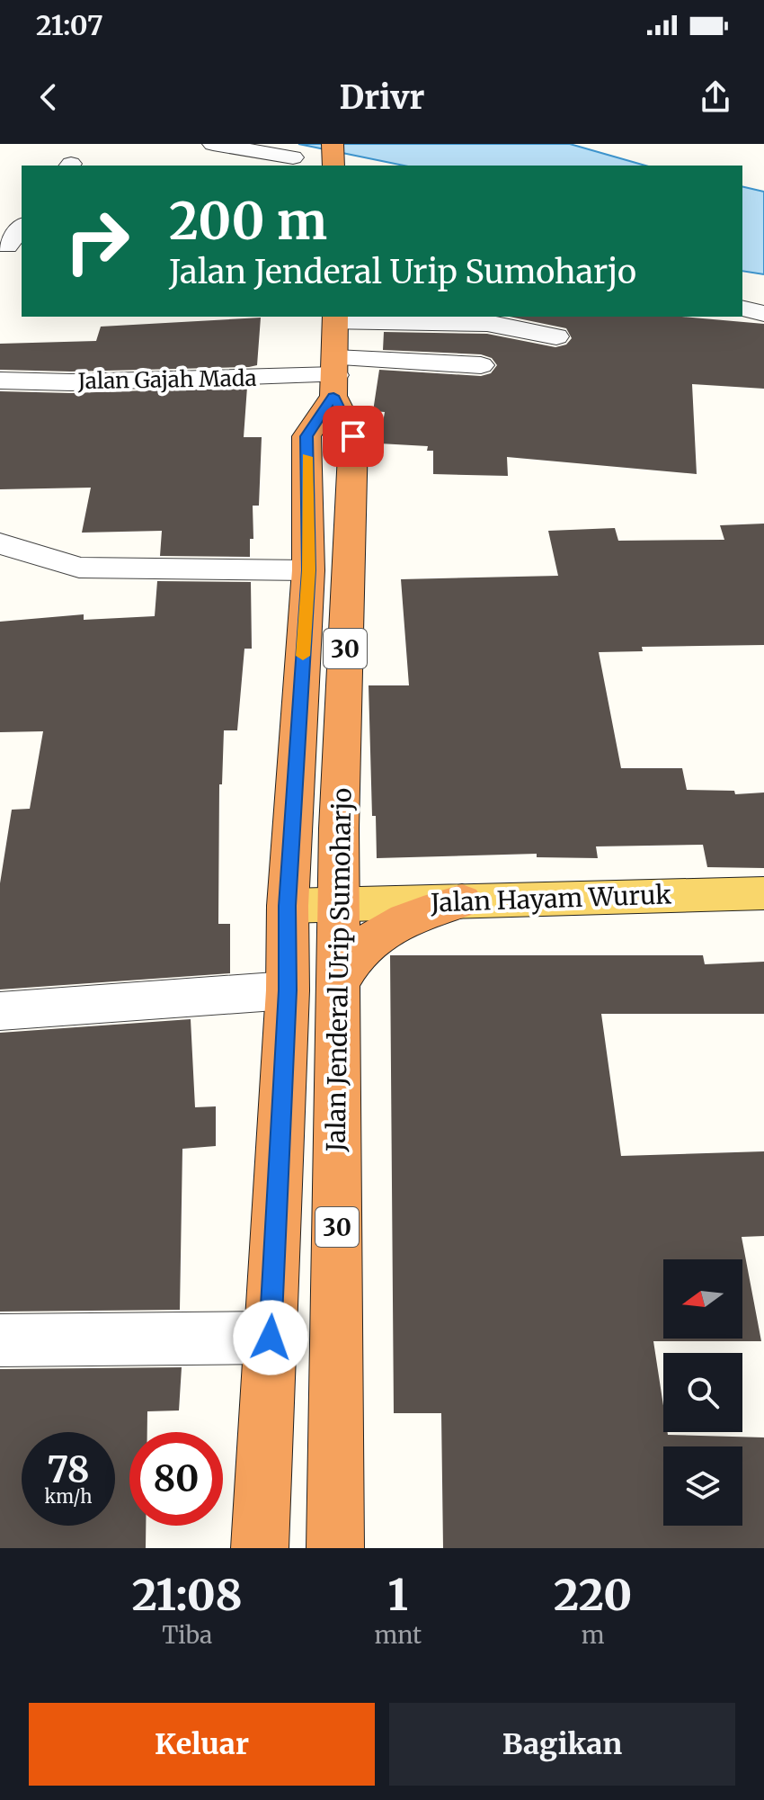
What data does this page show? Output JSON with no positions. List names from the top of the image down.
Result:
{
  "streets": {
    "highway": ["30", "Jalan Jenderal Urip Sumoharjo"],
    "main road": ["Jalan Hayam Wuruk"],
    "street": ["Jalan Gajah Mada"]
  },
  "crossings": [
    ["Jalan Gajah Mada", "Jalan Jenderal Urip Sumoharjo"],
    ["Jalan Hayam Wuruk", "Jalan Jenderal Urip Sumoharjo"]
  ],
  "north": "left",
  "page": {
    "status": "21:07",
    "header": "Drivr",
    "turn": ["200 m", "Jalan Jenderal Urip Sumoharjo"],
    "speed": "78 km/h",
    "limit": "80",
    "eta": [
      "21:08",
      "Tiba",
      "1",
      "mnt",
      "220",
      "m"
    ],
    "buttons": ["Keluar", "Bagikan"]
  }
}
